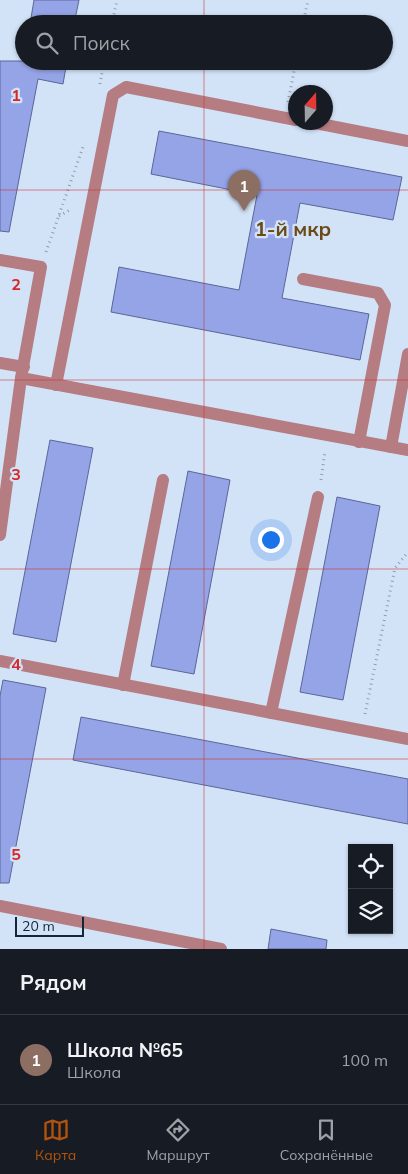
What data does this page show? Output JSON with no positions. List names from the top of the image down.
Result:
{
  "districts": ["1-й мкр"],
  "scale_bar": "20 m",
  "north": "top",
  "page": {
    "search": "Поиск",
    "pins": "1",
    "scale": "20 m",
    "heading": "Рядом",
    "list": [
      {
        "mark": "1",
        "name": "Школа №65",
        "note": "Школа",
        "value": "100 m"
      }
    ],
    "nav": ["Карта", "Маршрут", "Сохранённые"]
  },
  "grid": {
    "rows": [
      "1",
      "2",
      "3",
      "4",
      "5"
    ]
  }
}
